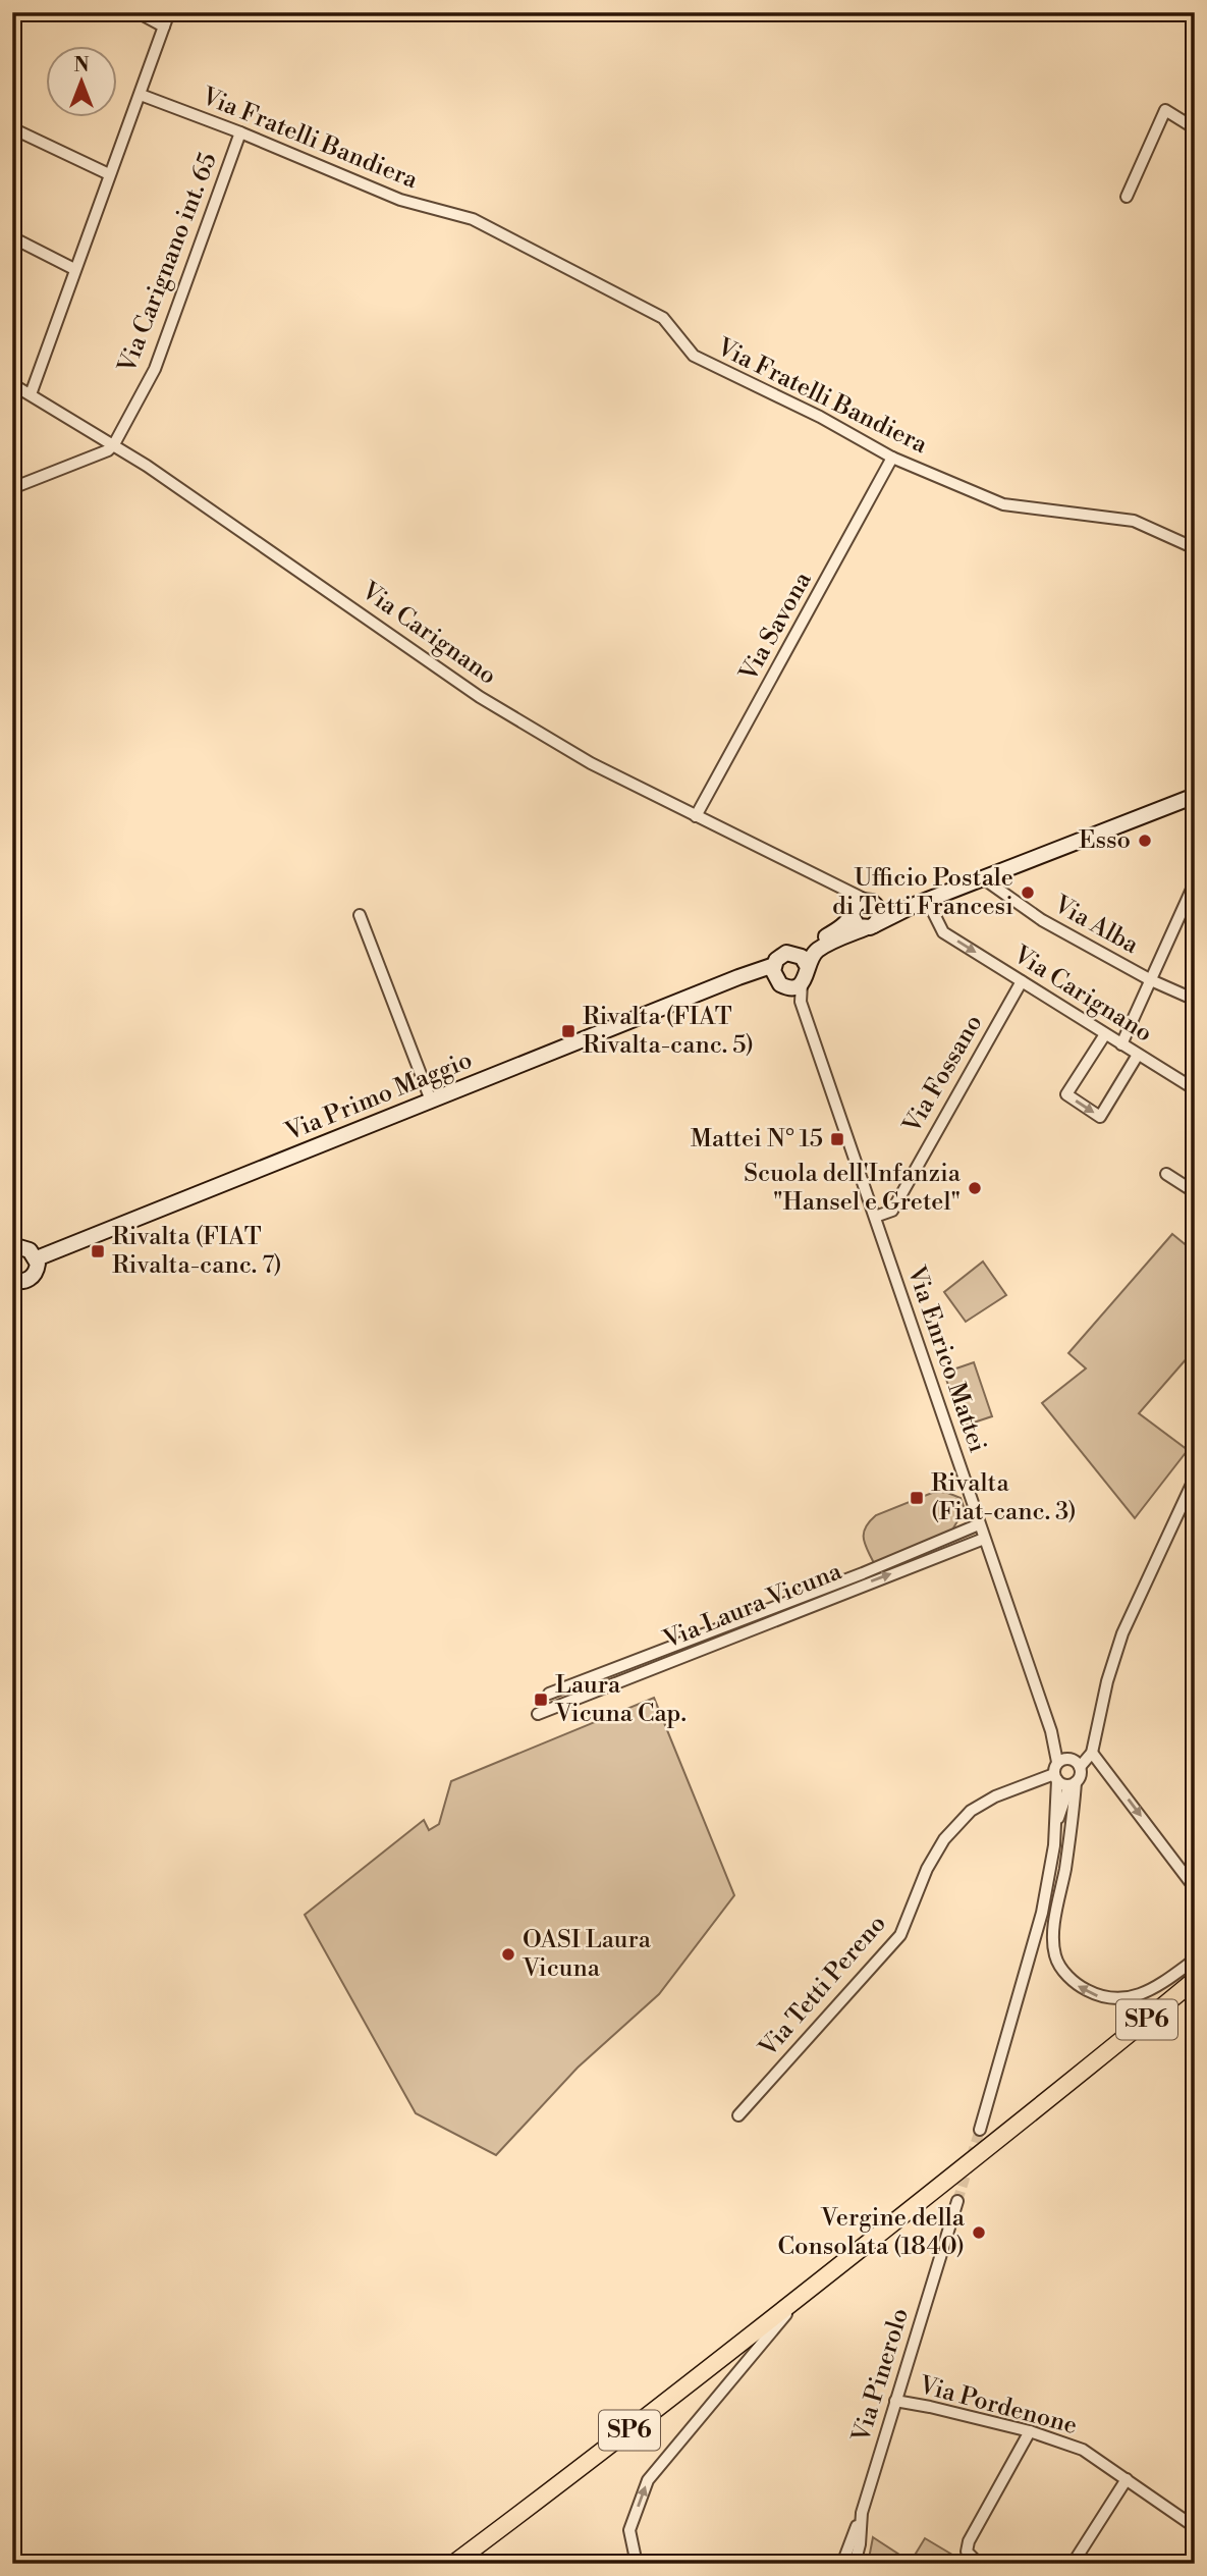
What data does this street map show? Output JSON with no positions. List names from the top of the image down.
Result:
{
  "streets": {
    "main road": ["Via Primo Maggio", "SP6"],
    "street": [
      "Via Fratelli Bandiera",
      "Via Carignano int. 65",
      "Via Savona",
      "Via Carignano",
      "Via Alba",
      "Via Fossano",
      "Via Enrico Mattei",
      "Via Laura Vicuna",
      "Via Tetti Pereno",
      "Via Pinerolo",
      "Via Pordenone"
    ]
  },
  "crossings": [
    ["Via Fratelli Bandiera", "Via Carignano int. 65"],
    ["Via Fratelli Bandiera", "Via Savona"],
    ["Via Carignano int. 65", "Via Carignano"],
    ["Via Savona", "Via Carignano"],
    ["Via Carignano", "Via Fossano"],
    ["Via Fossano", "Via Enrico Mattei"],
    ["Via Primo Maggio", "Via Enrico Mattei"],
    ["Via Enrico Mattei", "Via Laura Vicuna"],
    ["Via Pinerolo", "Via Pordenone"]
  ],
  "places": {
    "other": [
      "Esso",
      "Ufficio Postale di Tetti Francesi",
      "Scuola dell'Infanzia \"Hansel e Gretel\"",
      "OASI Laura Vicuna",
      "Vergine della Consolata (1840)"
    ],
    "transit": [
      "Rivalta (FIAT Rivalta-canc. 5)",
      "Mattei N° 15",
      "Rivalta (FIAT Rivalta-canc. 7)",
      "Rivalta (Fiat-canc. 3)",
      "Laura Vicuna Cap."
    ]
  },
  "north": "top"
}
